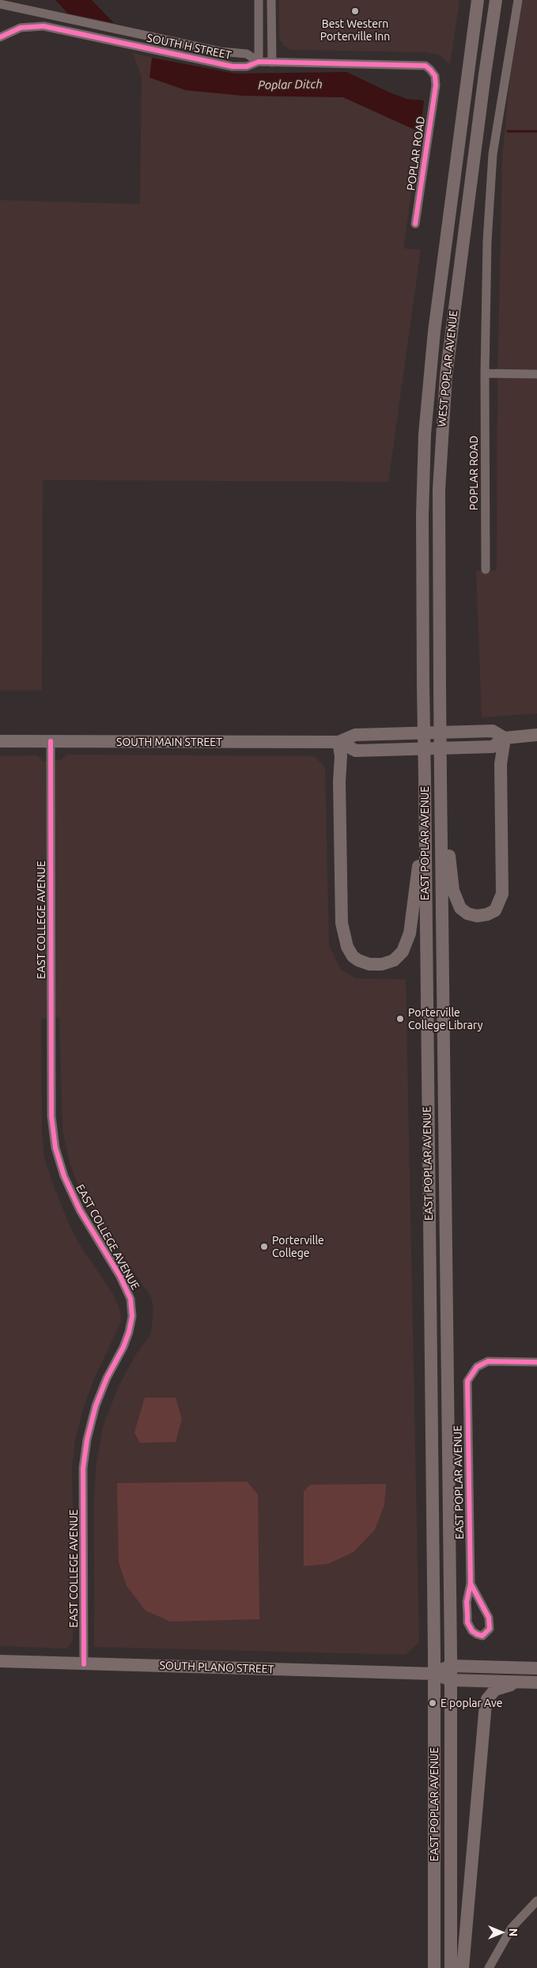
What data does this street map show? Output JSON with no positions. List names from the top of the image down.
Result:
{
  "streets": {
    "main road": [
      "WEST POPLAR AVENUE",
      "SOUTH MAIN STREET",
      "EAST POPLAR AVENUE",
      "SOUTH PLANO STREET"
    ],
    "street": ["SOUTH H STREET", "POPLAR ROAD", "EAST COLLEGE AVENUE"]
  },
  "crossings": [
    ["SOUTH H STREET", "POPLAR ROAD"],
    ["WEST POPLAR AVENUE", "EAST POPLAR AVENUE"],
    ["SOUTH MAIN STREET", "EAST COLLEGE AVENUE"],
    ["EAST POPLAR AVENUE", "SOUTH PLANO STREET"],
    ["EAST COLLEGE AVENUE", "SOUTH PLANO STREET"]
  ],
  "water": ["Poplar Ditch"],
  "places": [
    "Best Western Porterville Inn",
    "Porterville College Library",
    "Porterville College",
    "E poplar Ave"
  ],
  "north": "right"
}
